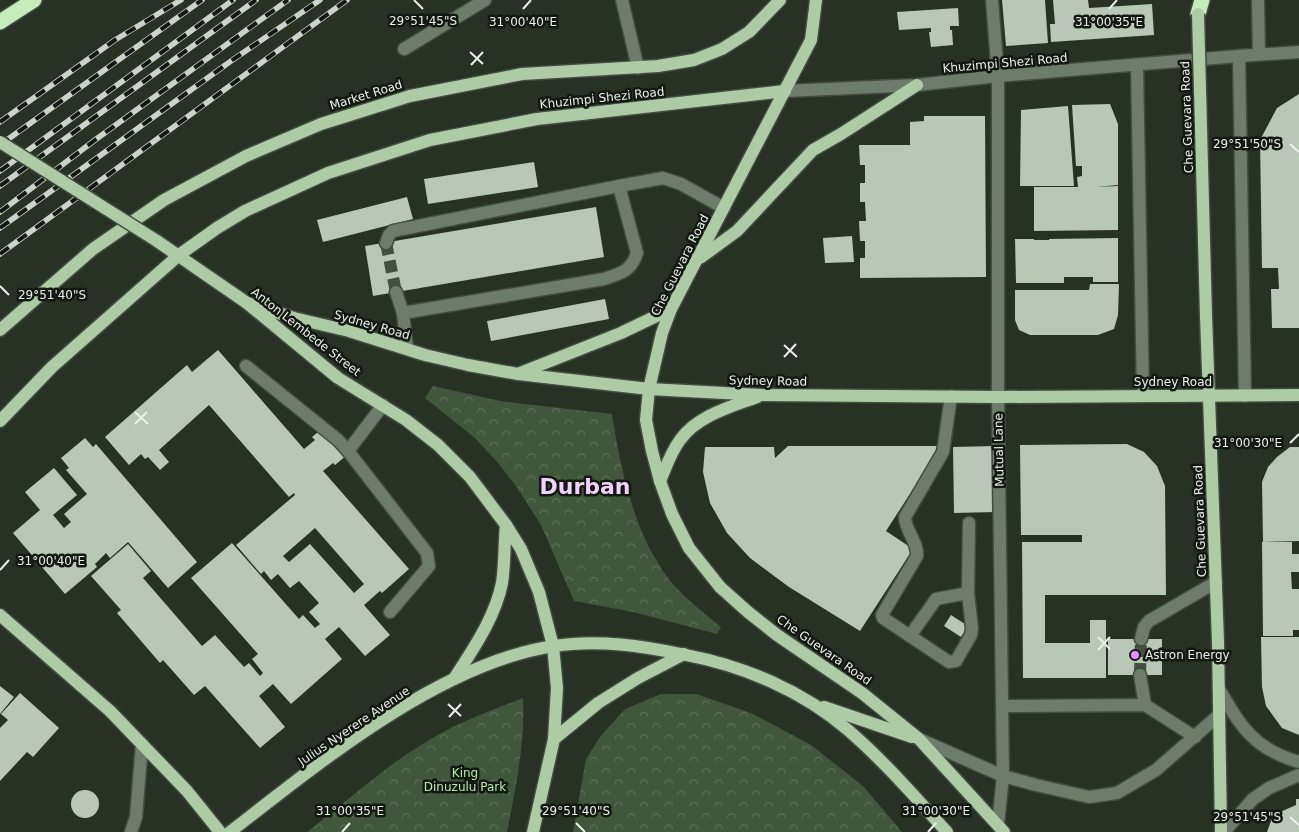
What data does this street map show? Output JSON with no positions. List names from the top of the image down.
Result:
{
  "streets": {
    "main road": [
      "Khuzimpi Shezi Road",
      "Market Road",
      "Che Guevara Road",
      "Sydney Road",
      "Anton Lembede Street",
      "Julius Nyerere Avenue"
    ],
    "street": ["Mutual Lane"]
  },
  "crossings": [
    ["Khuzimpi Shezi Road", "Che Guevara Road"],
    ["Khuzimpi Shezi Road", "Anton Lembede Street"],
    ["Khuzimpi Shezi Road", "Mutual Lane"],
    ["Che Guevara Road", "Sydney Road"],
    ["Che Guevara Road", "Mutual Lane"],
    ["Sydney Road", "Anton Lembede Street"],
    ["Sydney Road", "Mutual Lane"],
    ["Anton Lembede Street", "Julius Nyerere Avenue"]
  ],
  "districts": ["Durban"],
  "parks": ["King Dinuzulu Park"],
  "places": ["Astron Energy"],
  "coordinates": [
    "29°51'45\"S",
    "31°00'40\"E",
    "31°00'35\"E",
    "29°51'50\"S",
    "29°51'40\"S",
    "31°00'30\"E"
  ]
}
